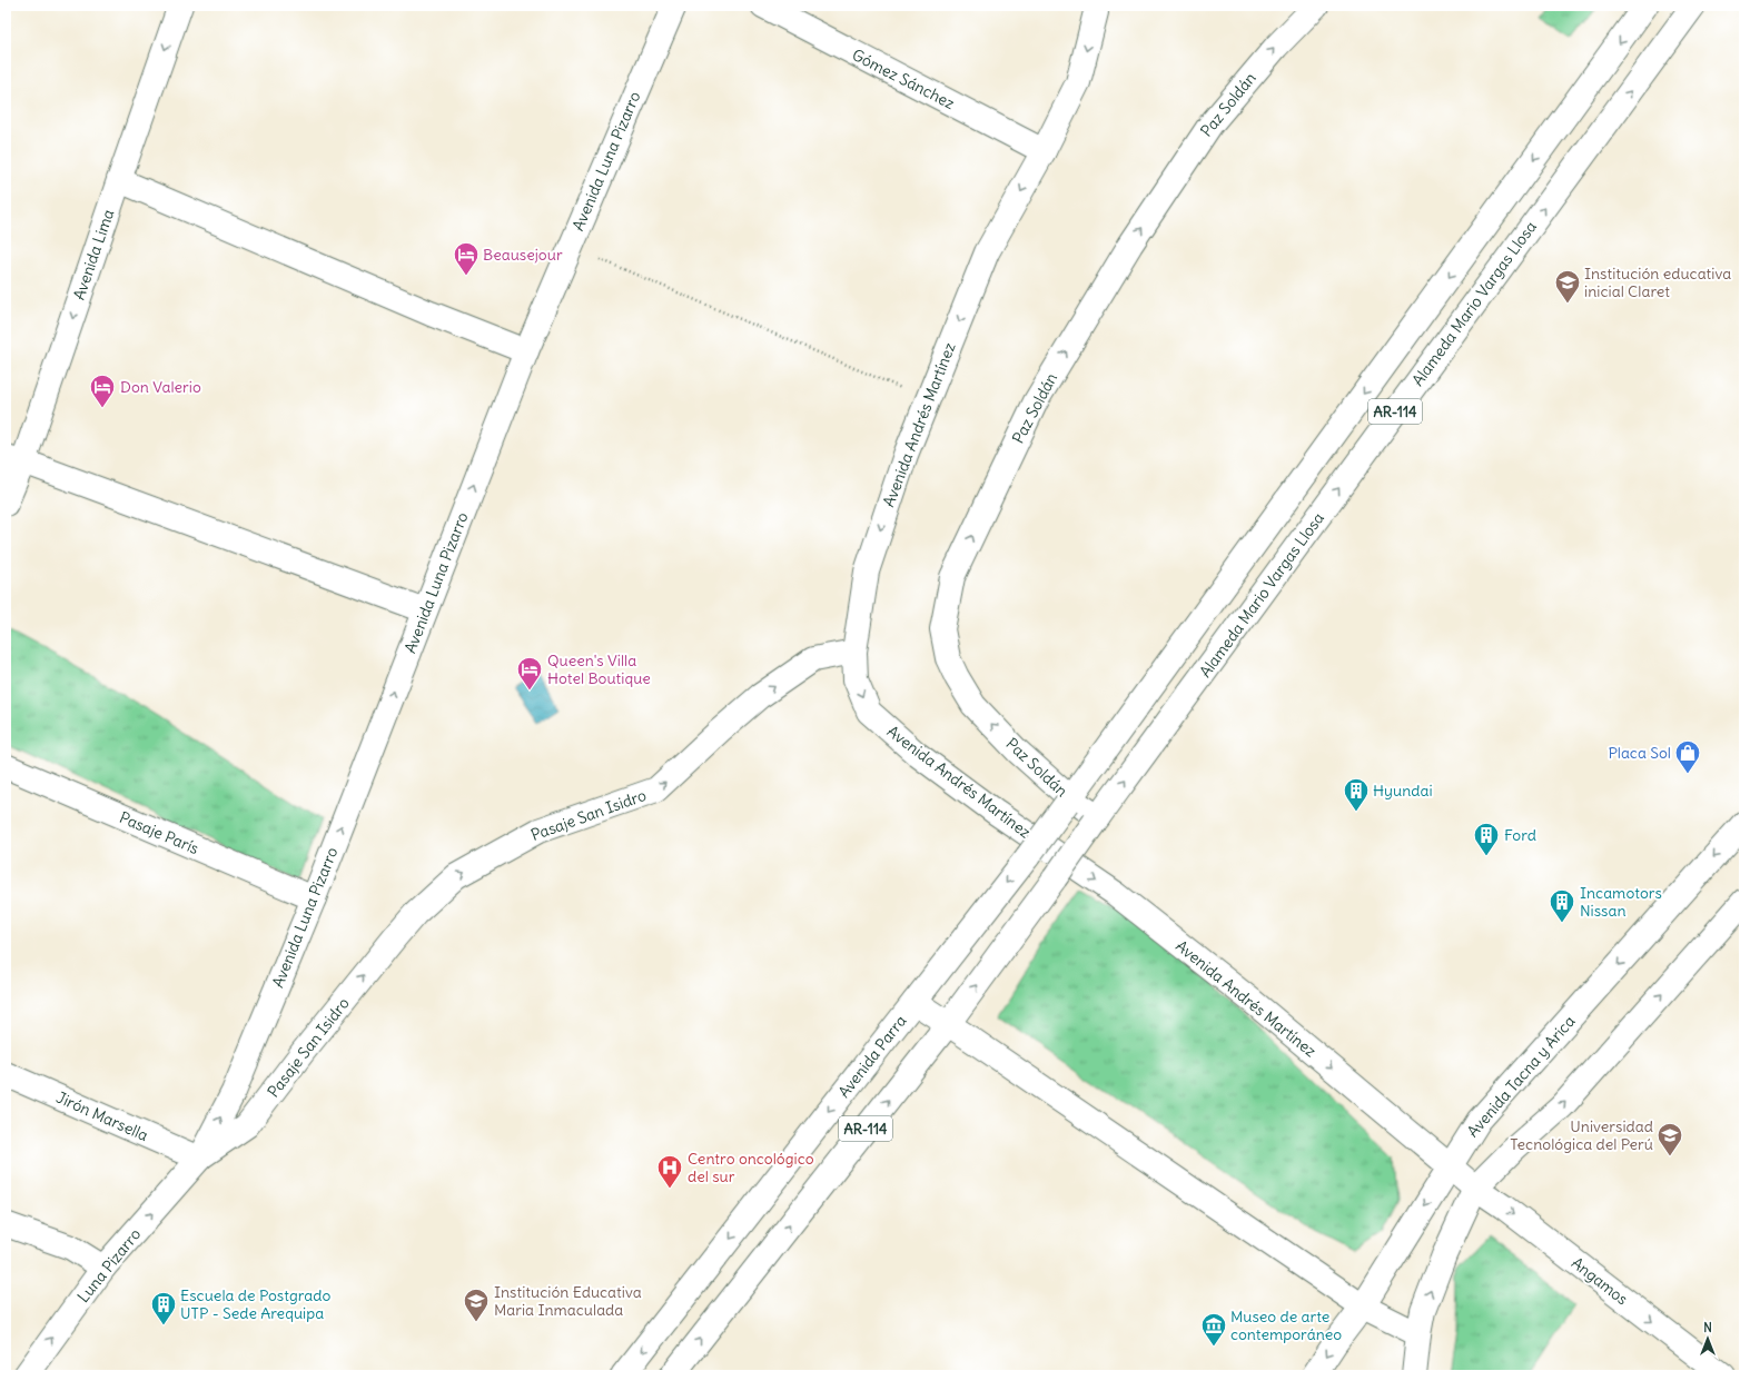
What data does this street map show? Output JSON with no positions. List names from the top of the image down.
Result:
{
  "streets": {
    "street": [
      "Gómez Sánchez",
      "Paz Soldán",
      "Avenida Luna Pizarro",
      "Avenida Lima",
      "Alameda Mario Vargas Llosa",
      "AR-114",
      "Avenida Andrés Martínez",
      "Pasaje San Isidro",
      "Pasaje París",
      "Avenida Parra",
      "Avenida Tacna y Arica",
      "Jirón Marsella",
      "Luna Pizarro",
      "Angamos"
    ]
  },
  "crossings": [
    ["Gómez Sánchez", "Avenida Andrés Martínez"],
    ["Paz Soldán", "Alameda Mario Vargas Llosa"],
    ["Paz Soldán", "AR-114"],
    ["Paz Soldán", "Avenida Parra"],
    ["Avenida Luna Pizarro", "Pasaje San Isidro"],
    ["Avenida Luna Pizarro", "Pasaje París"],
    ["Avenida Luna Pizarro", "Jirón Marsella"],
    ["Avenida Luna Pizarro", "Luna Pizarro"],
    ["Alameda Mario Vargas Llosa", "AR-114"],
    ["AR-114", "Avenida Parra"],
    ["Avenida Andrés Martínez", "Pasaje San Isidro"],
    ["Avenida Andrés Martínez", "Avenida Tacna y Arica"],
    ["Avenida Andrés Martínez", "Angamos"],
    ["Pasaje San Isidro", "Jirón Marsella"],
    ["Pasaje San Isidro", "Luna Pizarro"],
    ["Jirón Marsella", "Luna Pizarro"]
  ],
  "one_way": [
    "Paz Soldán",
    "Avenida Luna Pizarro",
    "Avenida Lima",
    "Avenida Andrés Martínez",
    "Pasaje San Isidro",
    "Luna Pizarro",
    "Angamos"
  ],
  "places": {
    "hotel": ["Beausejour", "Don Valerio", "Queen's Villa Hotel Boutique"],
    "school or university": ["Institución educativa inicial Claret", "Universidad Tecnológica del Perú", "Institución Educativa Maria Inmaculada"],
    "shop": ["Placa Sol"],
    "building": [
      "Hyundai",
      "Ford",
      "Incamotors Nissan",
      "Escuela de Postgrado UTP - Sede Arequipa"
    ],
    "hospital": ["Centro oncológico del sur"],
    "museum": ["Museo de arte contemporáneo"]
  },
  "north": "top"
}
